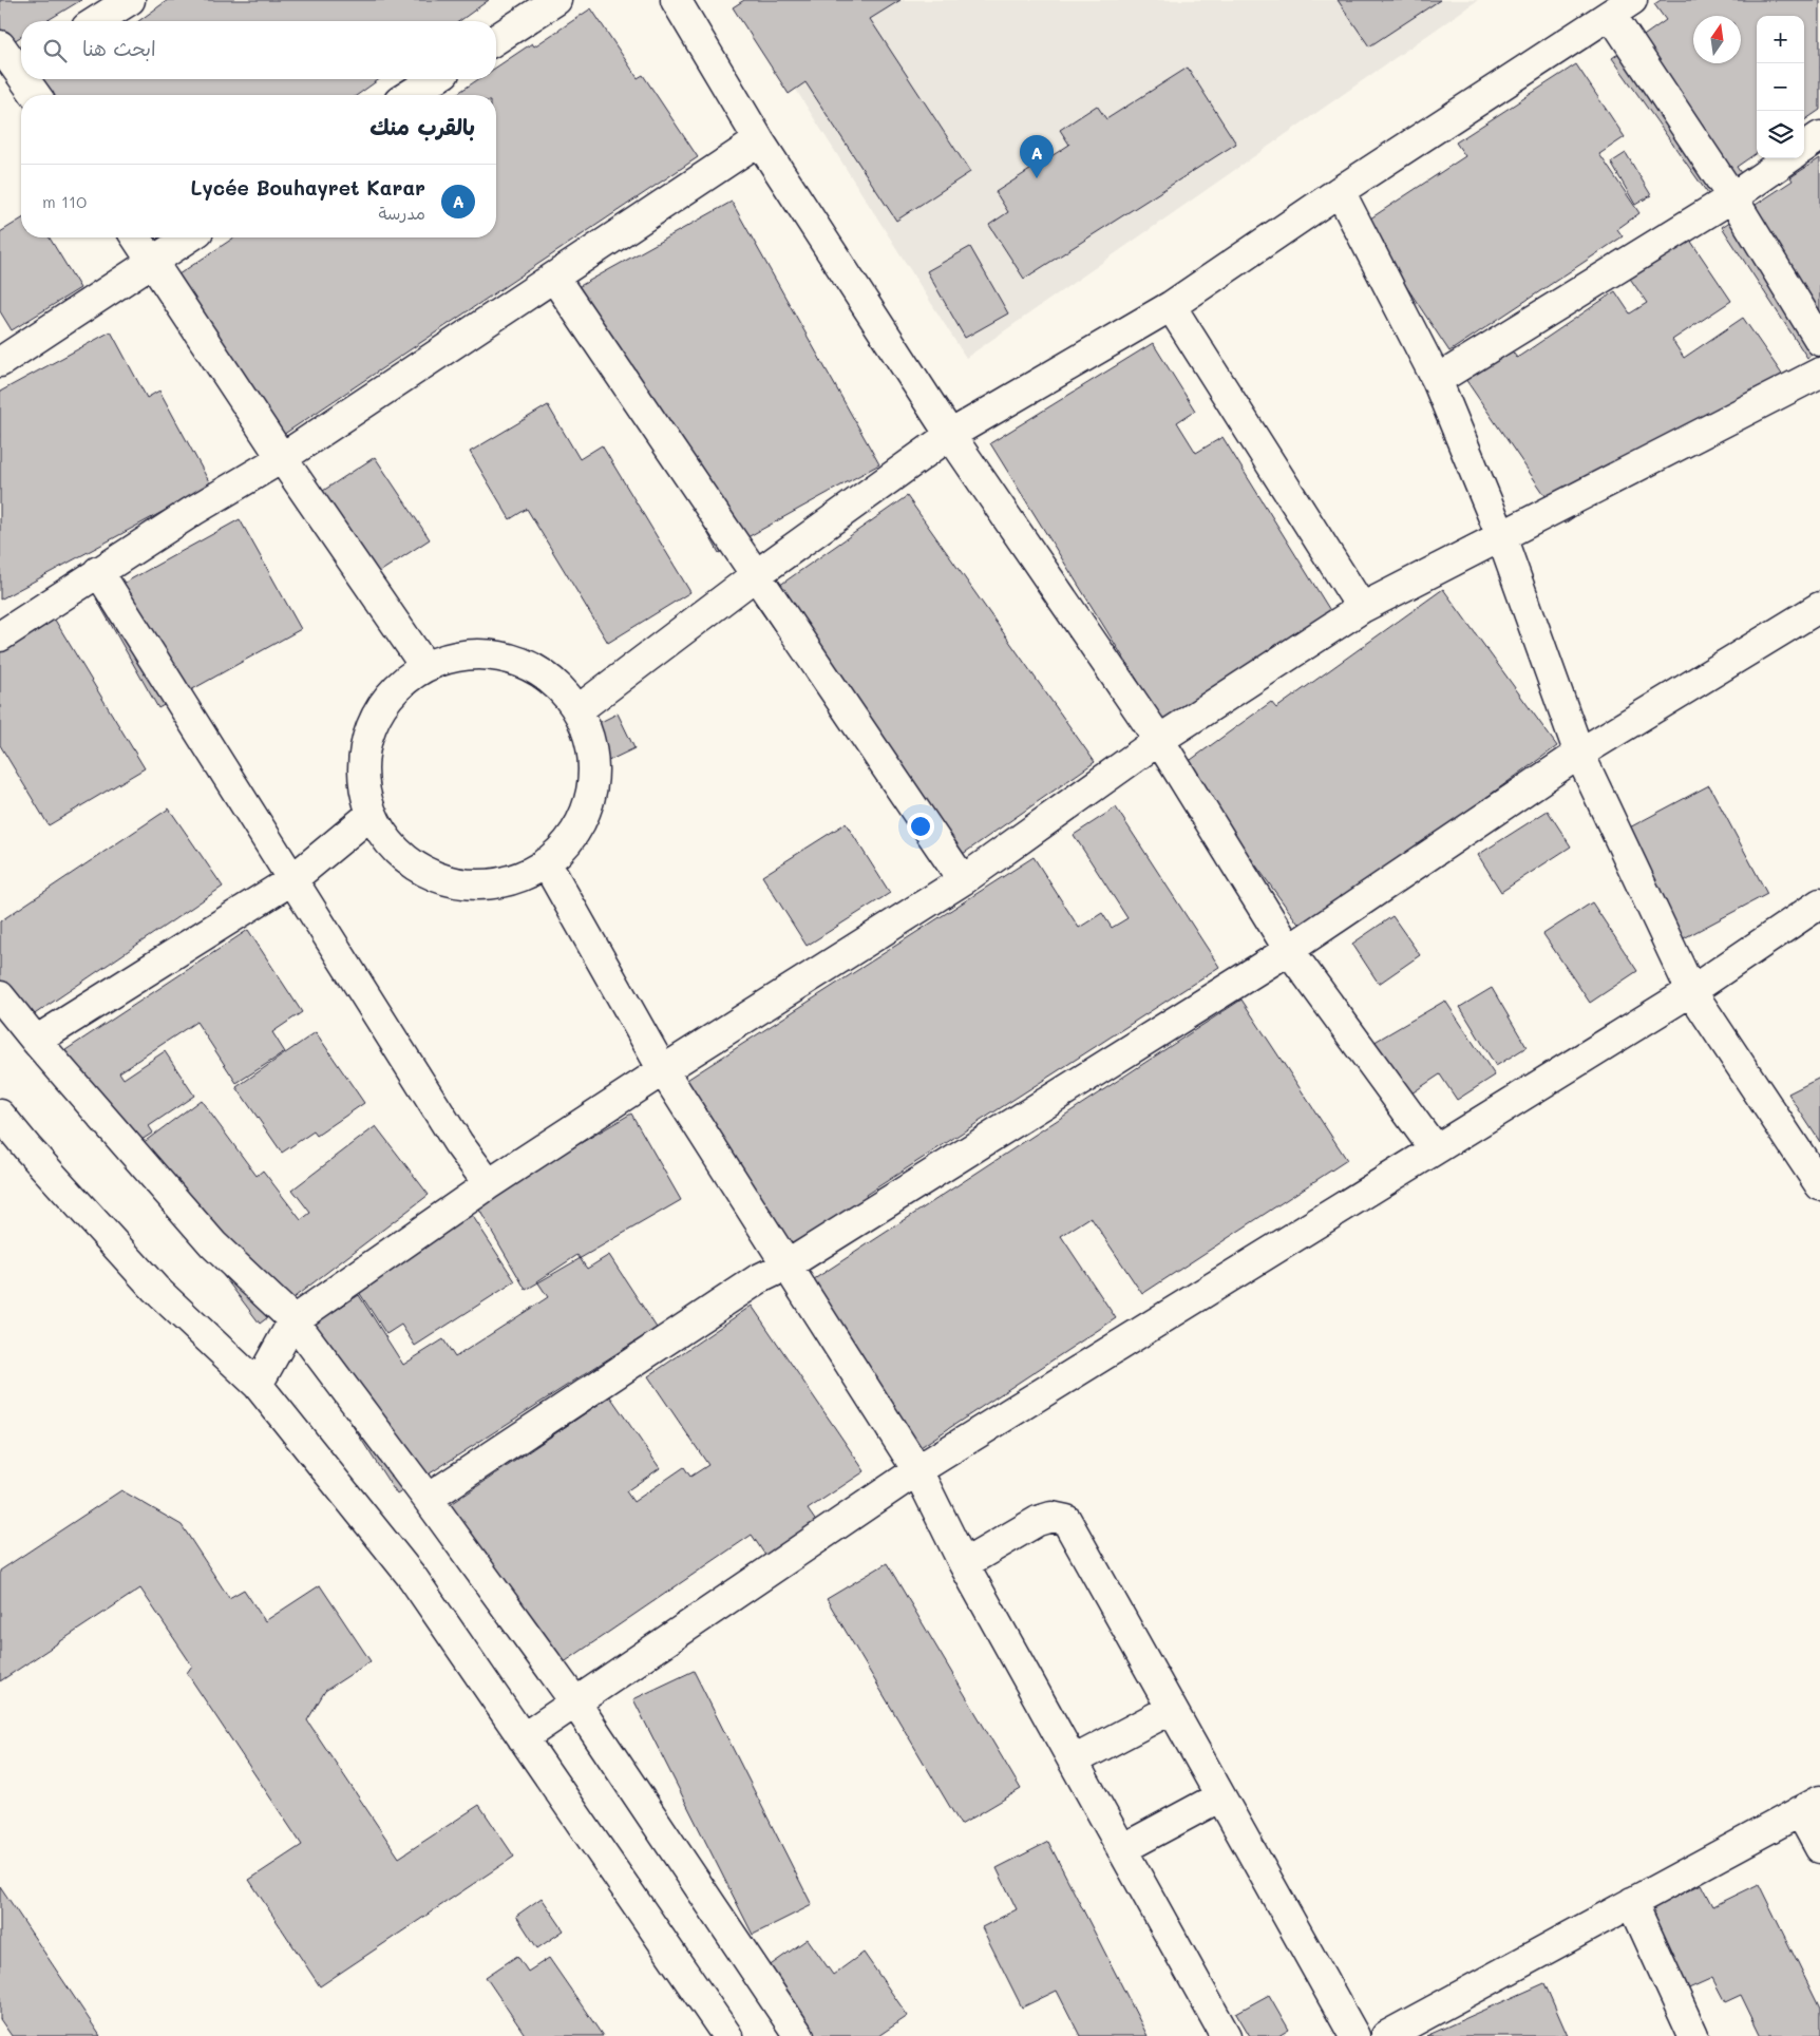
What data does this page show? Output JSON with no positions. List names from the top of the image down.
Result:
{
  "north": "top",
  "page": {
    "map_buttons": ["+", "−"],
    "search": "ابحث هنا",
    "heading": "بالقرب منك",
    "pins": "A",
    "list": [
      {
        "mark": "A",
        "name": "Lycée Bouhayret Karar",
        "note": "مدرسة",
        "value": "110 m"
      }
    ]
  }
}
